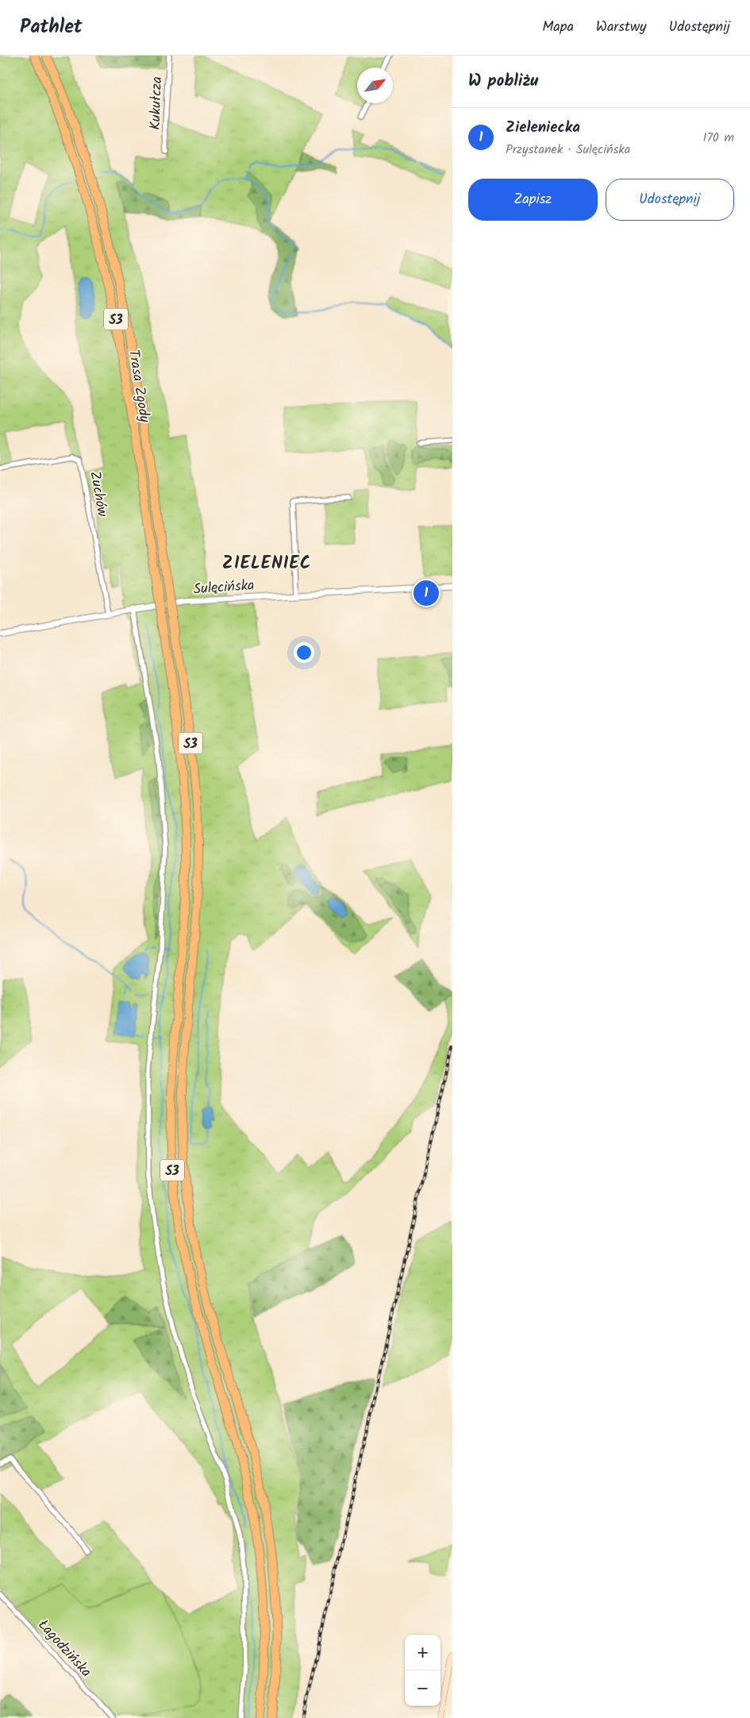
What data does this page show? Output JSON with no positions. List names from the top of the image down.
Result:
{
  "streets": {
    "highway": ["S3", "Trasa Zgody"],
    "street": [
      "Kukułcza",
      "Zuchów",
      "Sulęcińska",
      "Łagodzińska"
    ]
  },
  "crossings": [
    ["Zuchów", "Sulęcińska"]
  ],
  "districts": ["ZIELENIEC"],
  "north": "top right",
  "page": {
    "header": "Pathlet",
    "nav": ["Mapa", "Warstwy", "Udostępnij"],
    "heading": "W pobliżu",
    "list": [
      {
        "mark": "1",
        "name": "Zieleniecka",
        "note": "Przystanek · Sulęcińska",
        "value": "170 m"
      }
    ],
    "buttons": ["Zapisz", "Udostępnij"],
    "pins": "1",
    "map_buttons": ["+", "−"]
  }
}
